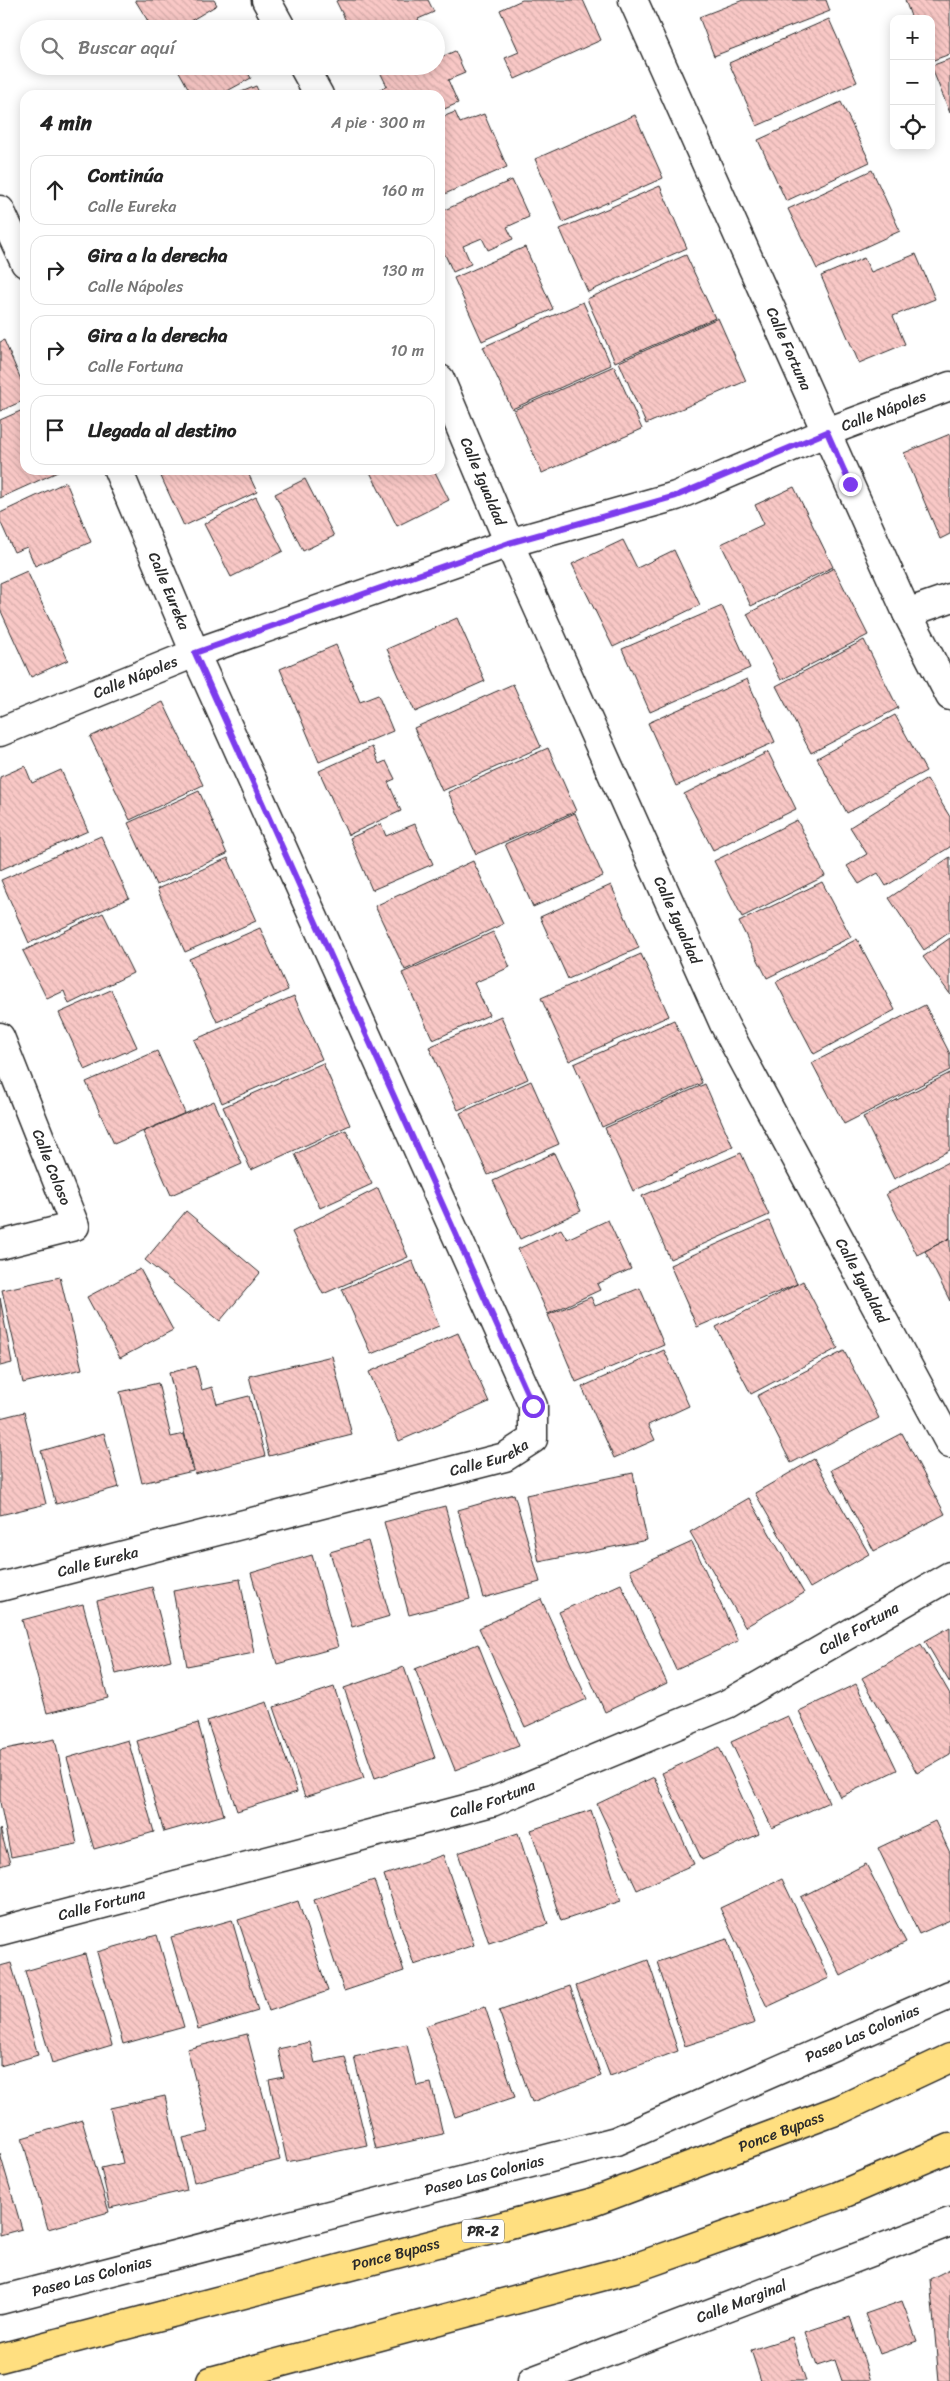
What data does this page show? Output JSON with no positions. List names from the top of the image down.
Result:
{
  "streets": {
    "highway": ["Ponce Bypass", "PR-2"],
    "street": [
      "Calle Fortuna",
      "Calle Nápoles",
      "Calle Igualdad",
      "Calle Eureka",
      "Calle Coloso",
      "Paseo Las Colonias",
      "Calle Marginal"
    ]
  },
  "crossings": [
    ["Calle Fortuna", "Calle Nápoles"],
    ["Calle Nápoles", "Calle Igualdad"],
    ["Calle Nápoles", "Calle Eureka"]
  ],
  "page": {
    "map_buttons": ["+", "−"],
    "search": "Buscar aquí",
    "heading": ["4 min", "A pie · 300 m"],
    "list": [
      ["Continúa", "Calle Eureka", "160 m"],
      ["Gira a la derecha", "Calle Nápoles", "130 m"],
      ["Gira a la derecha", "Calle Fortuna", "10 m"],
      "Llegada al destino"
    ]
  }
}
